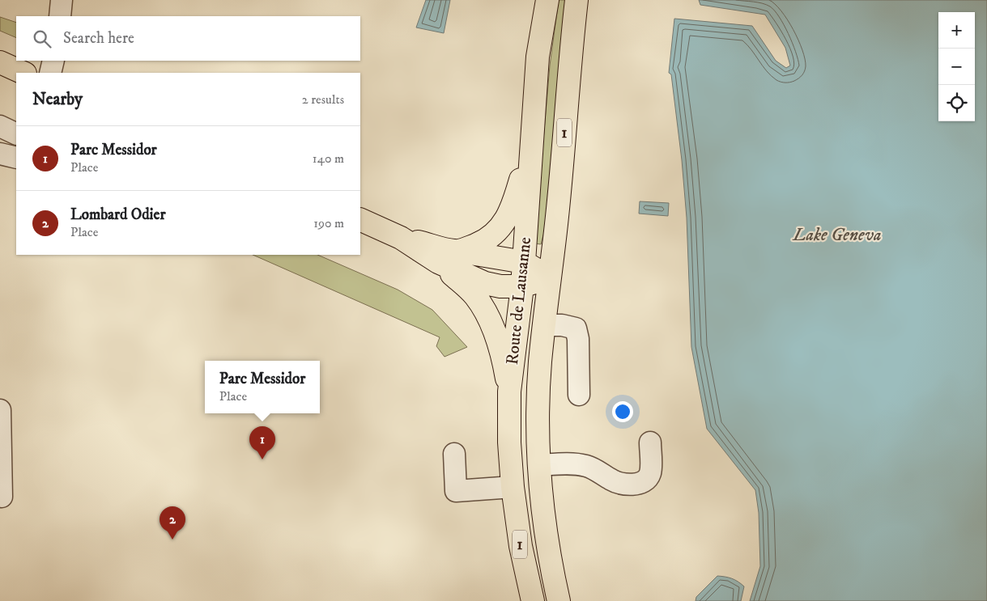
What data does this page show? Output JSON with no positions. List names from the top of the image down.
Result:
{
  "streets": {
    "main road": ["1", "Route de Lausanne"]
  },
  "water": ["Lake Geneva"],
  "page": {
    "map_buttons": ["+", "−"],
    "search": "Search here",
    "heading": ["Nearby", "2 results"],
    "list": [
      {
        "mark": "1",
        "name": "Parc Messidor",
        "note": "Place",
        "value": "140 m"
      },
      {
        "mark": "2",
        "name": "Lombard Odier",
        "note": "Place",
        "value": "190 m"
      }
    ],
    "popup": ["Parc Messidor", "Place"],
    "pins": ["1", "2"]
  }
}
